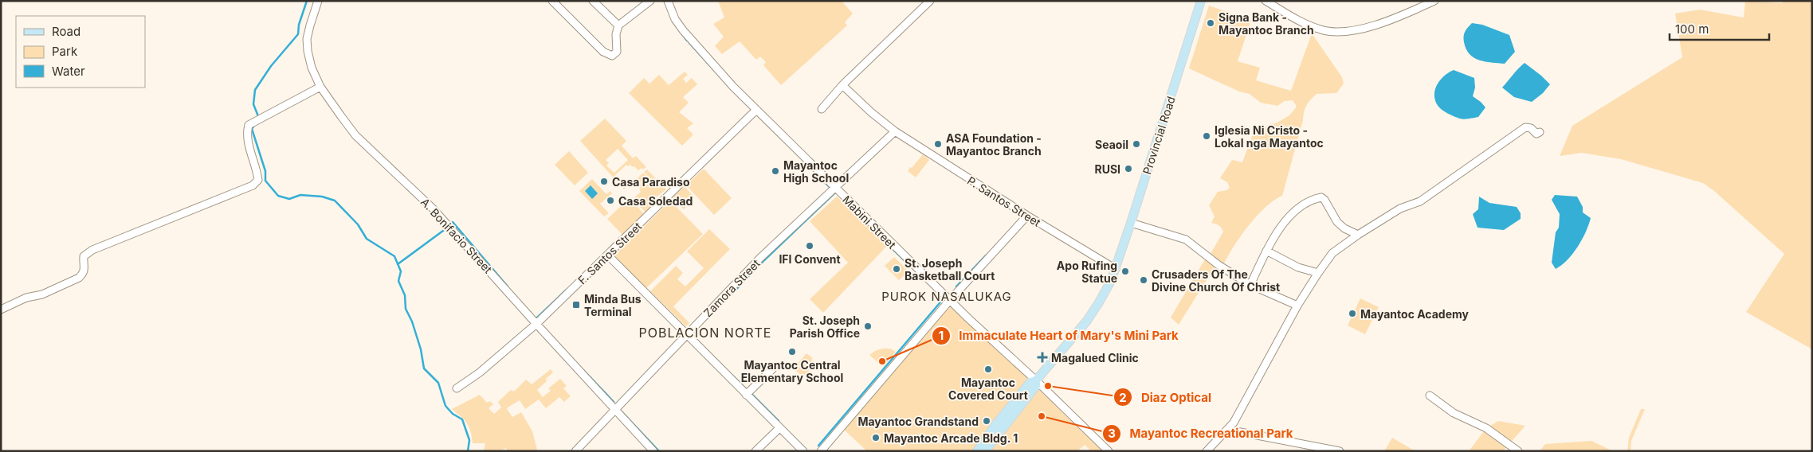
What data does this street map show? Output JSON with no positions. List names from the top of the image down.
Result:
{
  "streets": {
    "main road": ["Provincial Road"],
    "street": [
      "P. Santos Street",
      "Mabini Street",
      "A. Bonifacio Street",
      "F. Santos Street",
      "Zamora Street"
    ]
  },
  "crossings": [
    ["Provincial Road", "P. Santos Street"],
    ["Provincial Road", "Mabini Street"],
    ["P. Santos Street", "Zamora Street"],
    ["Mabini Street", "F. Santos Street"],
    ["Mabini Street", "Zamora Street"],
    ["A. Bonifacio Street", "F. Santos Street"],
    ["A. Bonifacio Street", "Zamora Street"]
  ],
  "districts": ["PUROK NASALUKAG", "POBLACION NORTE"],
  "places": {
    "other": [
      "Signa Bank - Mayantoc Branch",
      "Iglesia Ni Cristo - Lokal nga Mayantoc",
      "ASA Foundation - Mayantoc Branch",
      "Seaoil",
      "RUSI",
      "Mayantoc High School",
      "Casa Paradiso",
      "Casa Soledad",
      "IFI Convent",
      "St. Joseph Basketball Court",
      "Apo Rufing Statue",
      "Crusaders Of The Divine Church Of Christ",
      "Mayantoc Academy",
      "St. Joseph Parish Office",
      "Mayantoc Central Elementary School",
      "Immaculate Heart of Mary's Mini Park",
      "Mayantoc Covered Court",
      "Diaz Optical",
      "Mayantoc Recreational Park",
      "Mayantoc Grandstand",
      "Mayantoc Arcade Bldg. 1"
    ],
    "transit": ["Minda Bus Terminal"],
    "health": ["Magalued Clinic"]
  },
  "legend": ["Road", "Park", "Water"],
  "scale_bar": "100 m"
}
